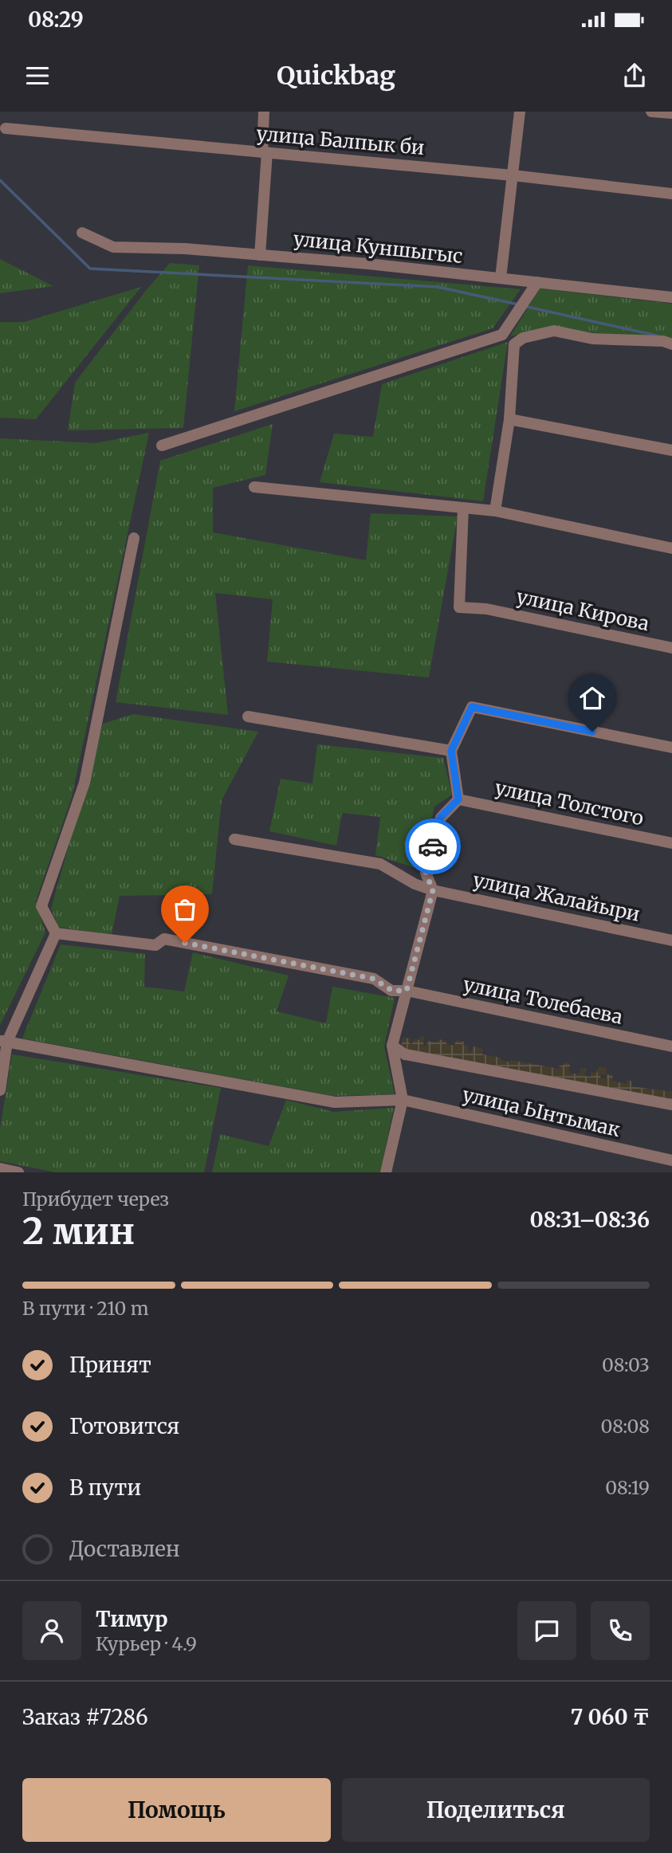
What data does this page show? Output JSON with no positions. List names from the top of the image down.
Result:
{
  "streets": {
    "street": [
      "улица Балпык би",
      "улица Куншыгыс",
      "улица Кирова",
      "улица Толстого",
      "улица Жалайыри",
      "улица Толебаева",
      "улица Ынтымак"
    ]
  },
  "page": {
    "status": "08:29",
    "header": "Quickbag",
    "heading": ["2 мин", "Прибудет через", "08:31–08:36"],
    "panel": [
      "Тимур",
      "Курьер · 4.9",
      "Заказ #7286",
      "7 060 ₸"
    ],
    "bar": "В пути · 210 m",
    "list": [
      ["Принят", "08:03"],
      ["Готовится", "08:08"],
      ["В пути", "08:19"],
      "Доставлен"
    ],
    "buttons": ["Помощь", "Поделиться"]
  }
}
